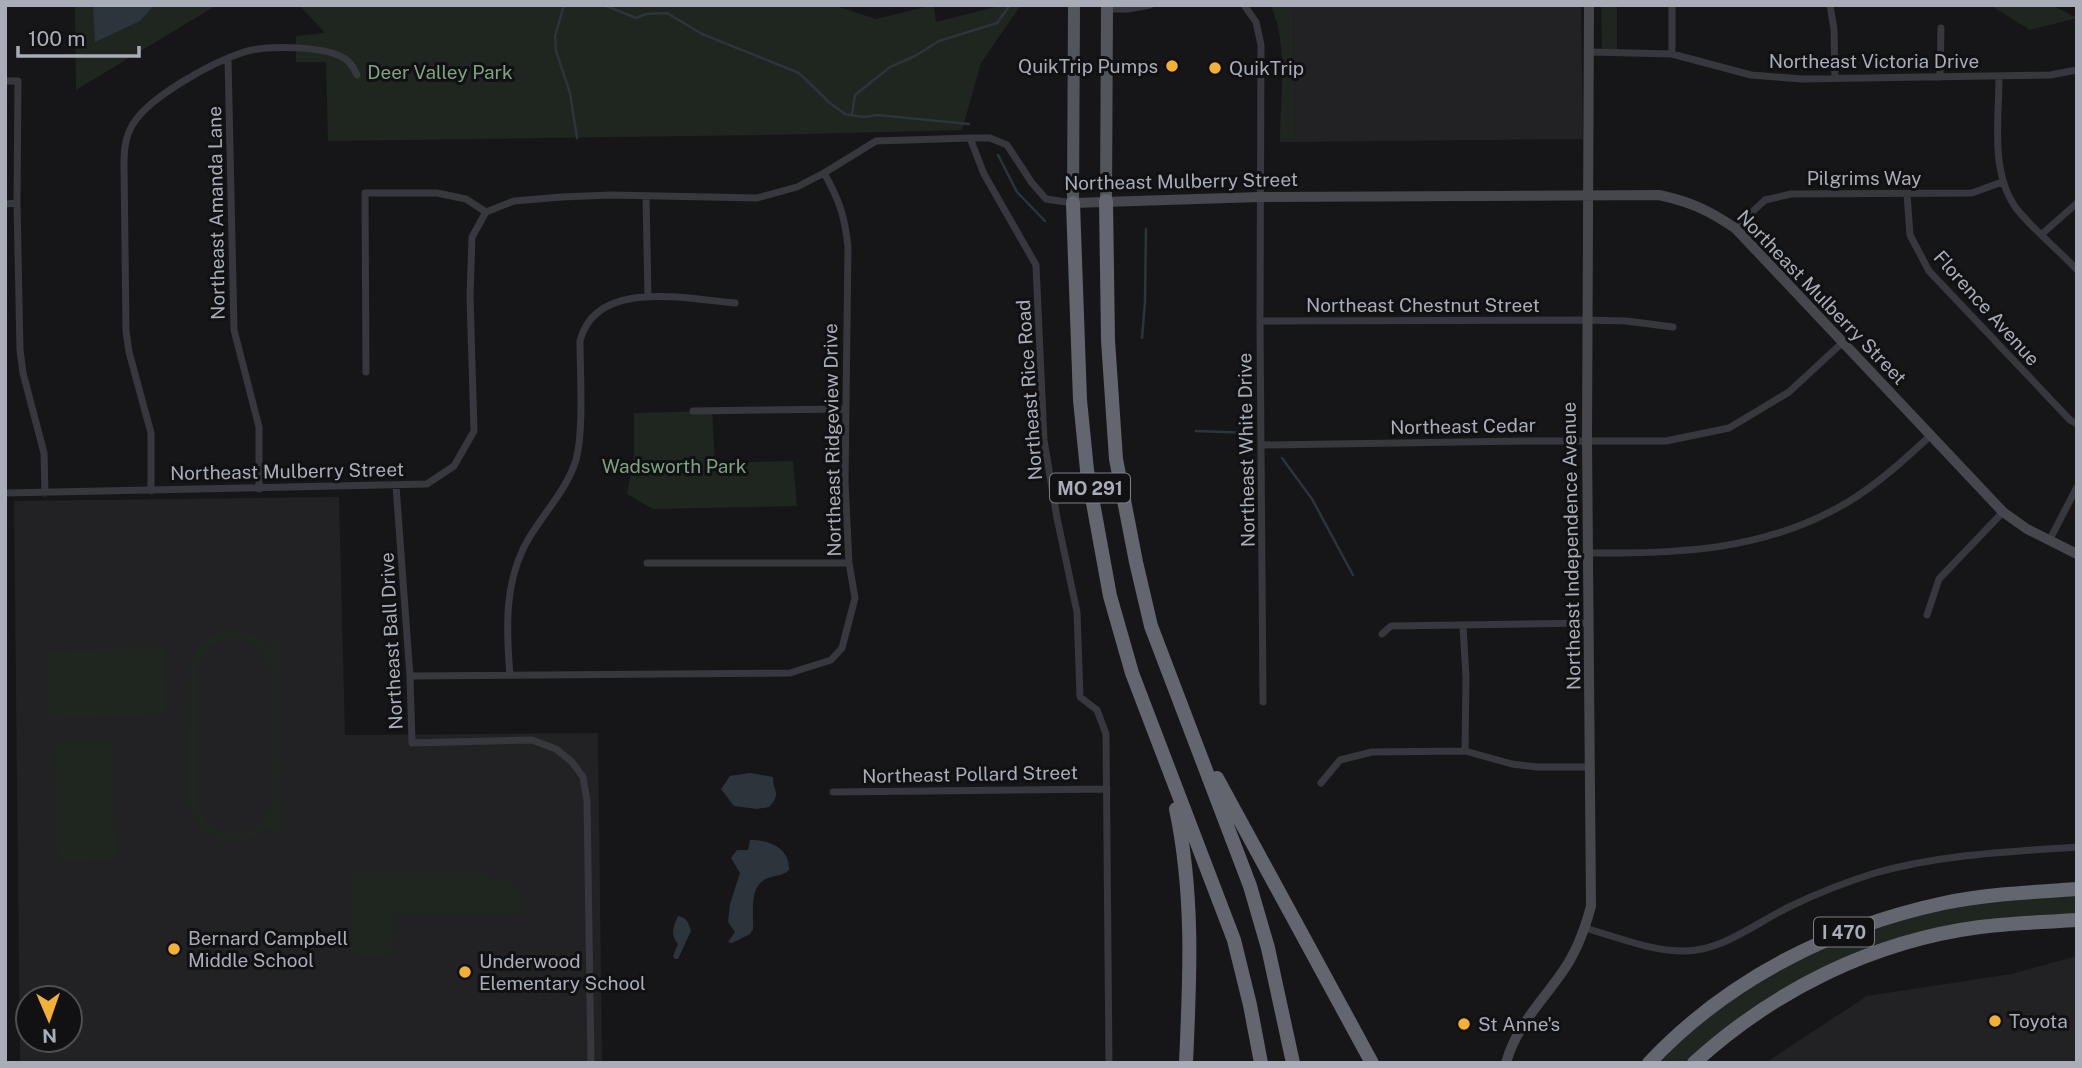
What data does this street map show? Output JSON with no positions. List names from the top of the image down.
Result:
{
  "streets": {
    "highway": ["MO 291", "I 470"],
    "street": [
      "Northeast Victoria Drive",
      "Pilgrims Way",
      "Northeast Mulberry Street",
      "Northeast Amanda Lane",
      "Northeast Chestnut Street",
      "Florence Avenue",
      "Northeast Rice Road",
      "Northeast Cedar",
      "Northeast Ridgeview Drive",
      "Northeast White Drive",
      "Northeast Independence Avenue",
      "Northeast Ball Drive",
      "Northeast Pollard Street"
    ]
  },
  "crossings": [
    ["Northeast Victoria Drive", "Northeast Independence Avenue"],
    ["Pilgrims Way", "Northeast Mulberry Street"],
    ["Pilgrims Way", "Florence Avenue"],
    ["Northeast Mulberry Street", "Northeast Amanda Lane"],
    ["Northeast Mulberry Street", "Northeast Rice Road"],
    ["Northeast Mulberry Street", "Northeast Cedar"],
    ["Northeast Mulberry Street", "Northeast Ridgeview Drive"],
    ["Northeast Mulberry Street", "Northeast White Drive"],
    ["Northeast Mulberry Street", "MO 291"],
    ["Northeast Mulberry Street", "Northeast Independence Avenue"],
    ["Northeast Mulberry Street", "Northeast Ball Drive"],
    ["Northeast Chestnut Street", "Northeast White Drive"],
    ["Northeast Chestnut Street", "Northeast Independence Avenue"],
    ["Northeast Rice Road", "Northeast Pollard Street"],
    ["Northeast Cedar", "Northeast White Drive"],
    ["Northeast Cedar", "Northeast Independence Avenue"],
    ["Northeast Ridgeview Drive", "Northeast Ball Drive"]
  ],
  "parks": ["Deer Valley Park", "Wadsworth Park"],
  "places": [
    "QuikTrip Pumps",
    "QuikTrip",
    "Bernard Campbell Middle School",
    "Underwood Elementary School",
    "Toyota",
    "St Anne's"
  ],
  "scale_bar": "100 m",
  "north": "bottom"
}
